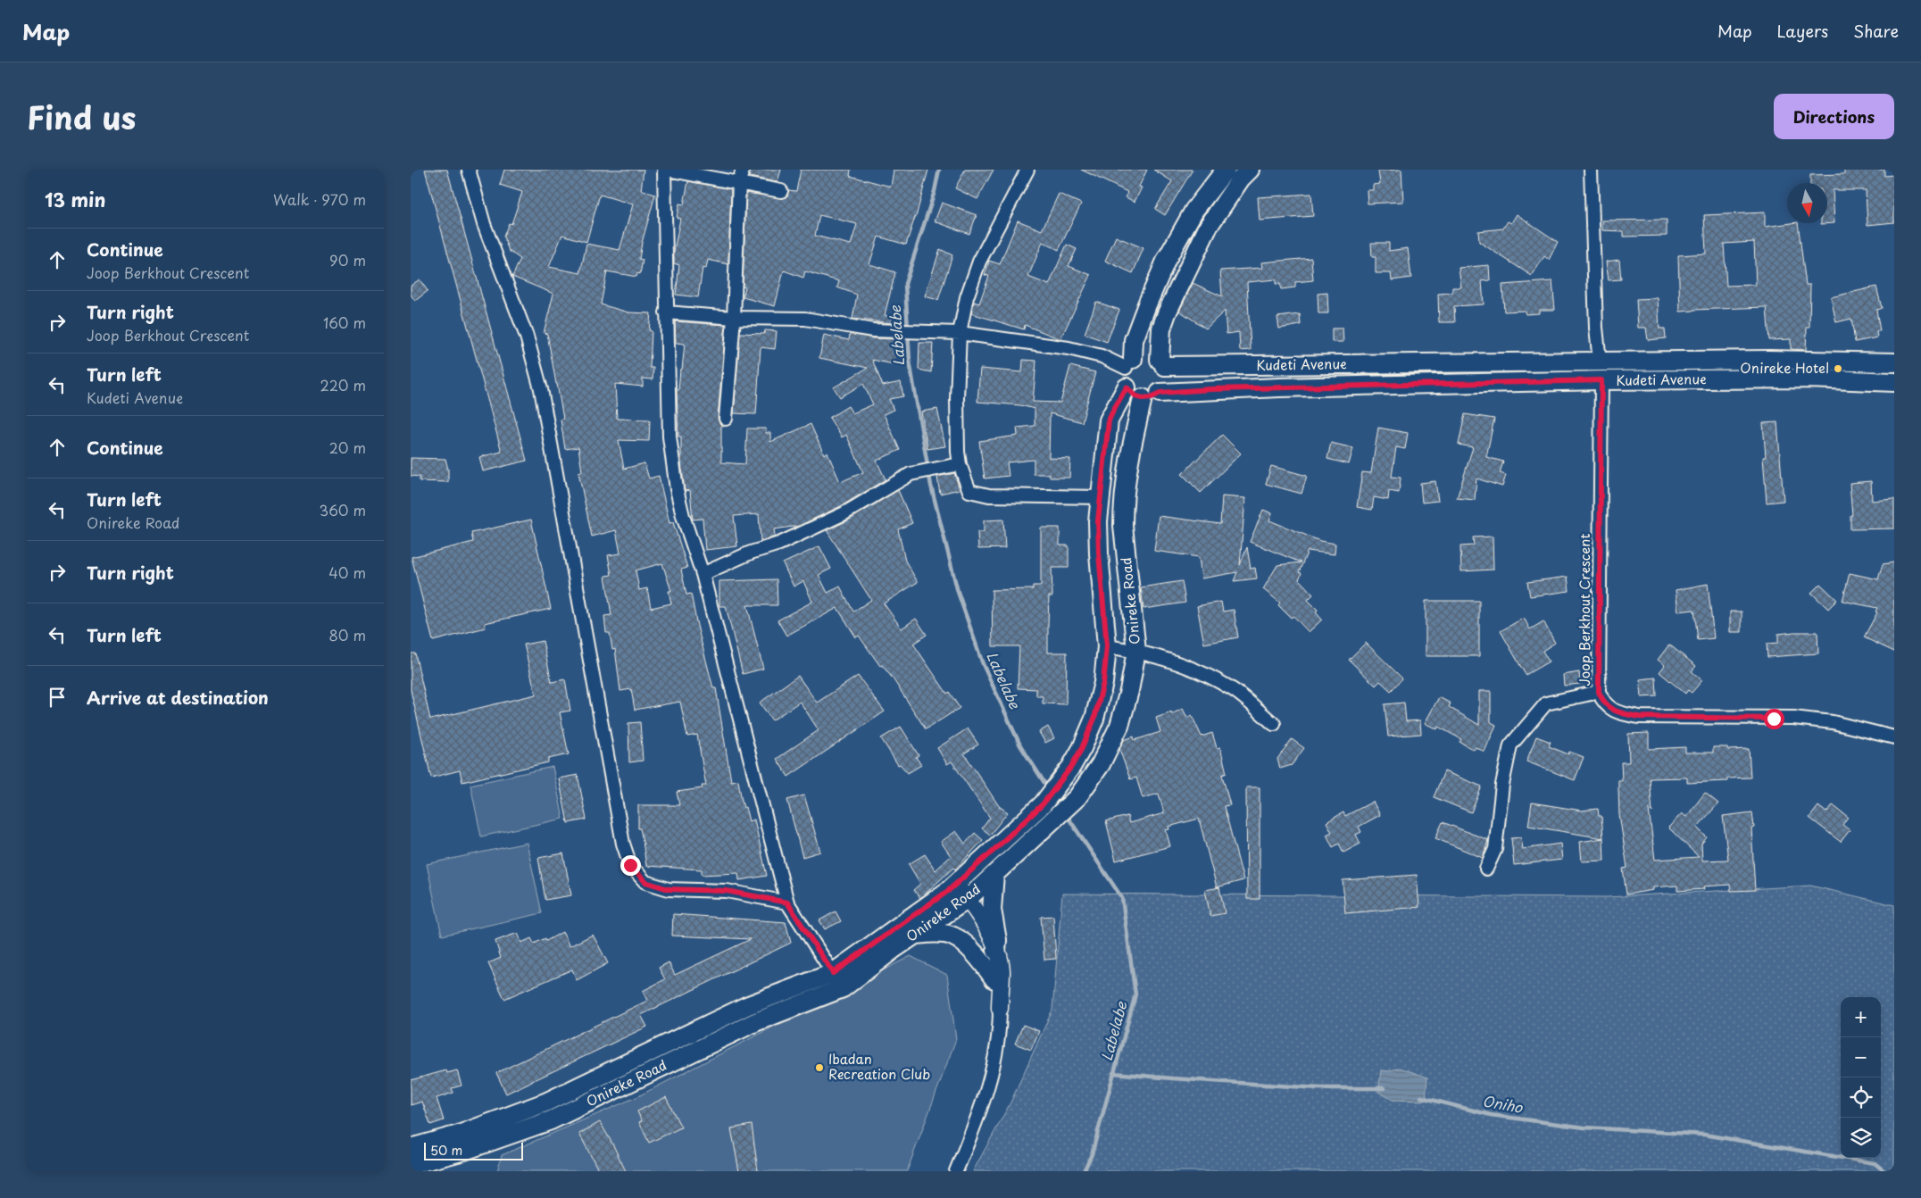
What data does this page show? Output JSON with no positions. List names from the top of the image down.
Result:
{
  "streets": {
    "main road": ["Kudeti Avenue", "Onireke Road"],
    "street": ["Joop Berkhout Crescent"]
  },
  "crossings": [
    ["Kudeti Avenue", "Onireke Road"],
    ["Kudeti Avenue", "Joop Berkhout Crescent"]
  ],
  "water": ["Labelabe", "Oniho"],
  "places": ["Onireke Hotel", "Ibadan Recreation Club"],
  "scale_bar": "50 m",
  "north": "bottom",
  "page": {
    "header": "Map",
    "nav": ["Map", "Layers", "Share"],
    "title": "Find us",
    "buttons": "Directions",
    "heading": ["13 min", "Walk · 970 m"],
    "list": [
      ["Continue", "Joop Berkhout Crescent", "90 m"],
      ["Turn right", "Joop Berkhout Crescent", "160 m"],
      ["Turn left", "Kudeti Avenue", "220 m"],
      ["Continue", "20 m"],
      ["Turn left", "Onireke Road", "360 m"],
      ["Turn right", "40 m"],
      ["Turn left", "80 m"],
      "Arrive at destination"
    ],
    "map_buttons": ["+", "−"],
    "scale": "50 m"
  }
}
